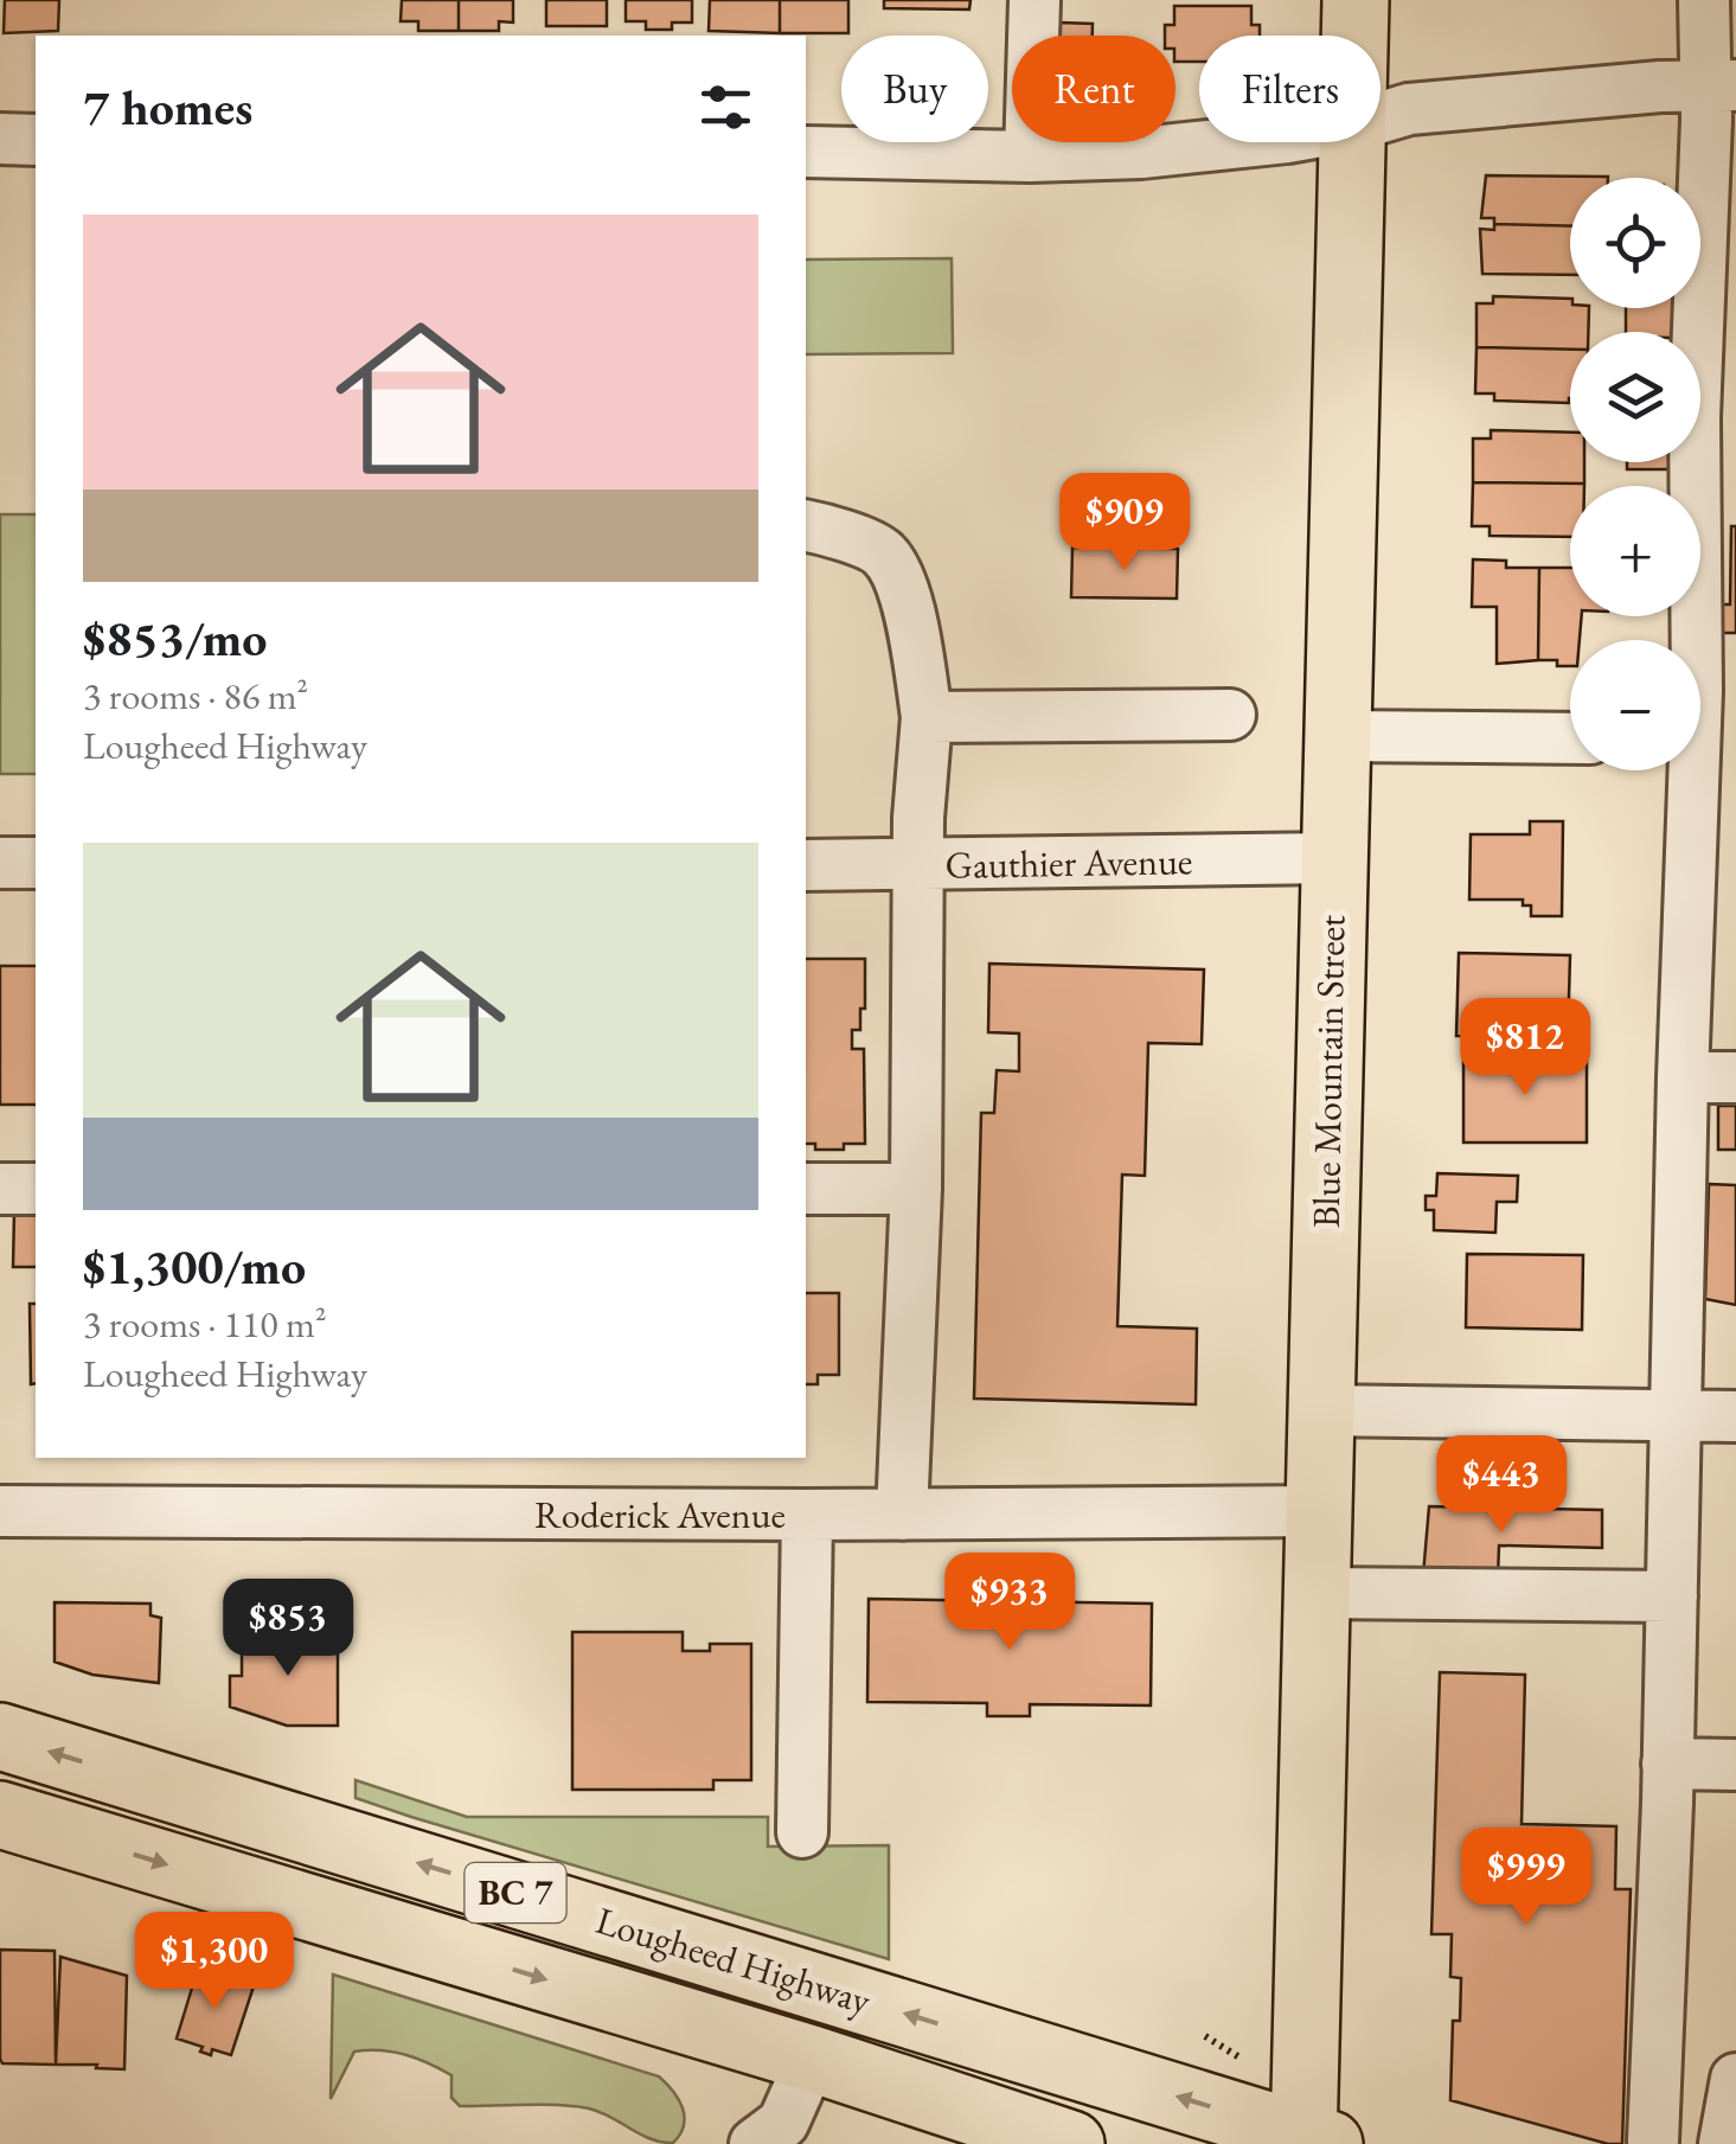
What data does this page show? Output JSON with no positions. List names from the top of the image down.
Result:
{
  "streets": {
    "main road": ["Blue Mountain Street", "BC 7", "Lougheed Highway"],
    "street": ["Gauthier Avenue", "Roderick Avenue"]
  },
  "crossings": [
    ["Gauthier Avenue", "Blue Mountain Street"],
    ["Blue Mountain Street", "Roderick Avenue"],
    ["Blue Mountain Street", "Lougheed Highway"]
  ],
  "page": {
    "chip": ["Buy", "Rent", "Filters"],
    "heading": "7 homes",
    "map_buttons": ["+", "−"],
    "list": [
      {
        "name": "$853/mo",
        "note": "3 rooms · 86 m² · Lougheed Highway"
      },
      {
        "name": "$1,300/mo",
        "note": "3 rooms · 110 m² · Lougheed Highway"
      }
    ],
    "price": [
      "$909",
      "$812",
      "$443",
      "$933",
      "$853",
      "$999",
      "$1,300"
    ]
  }
}
